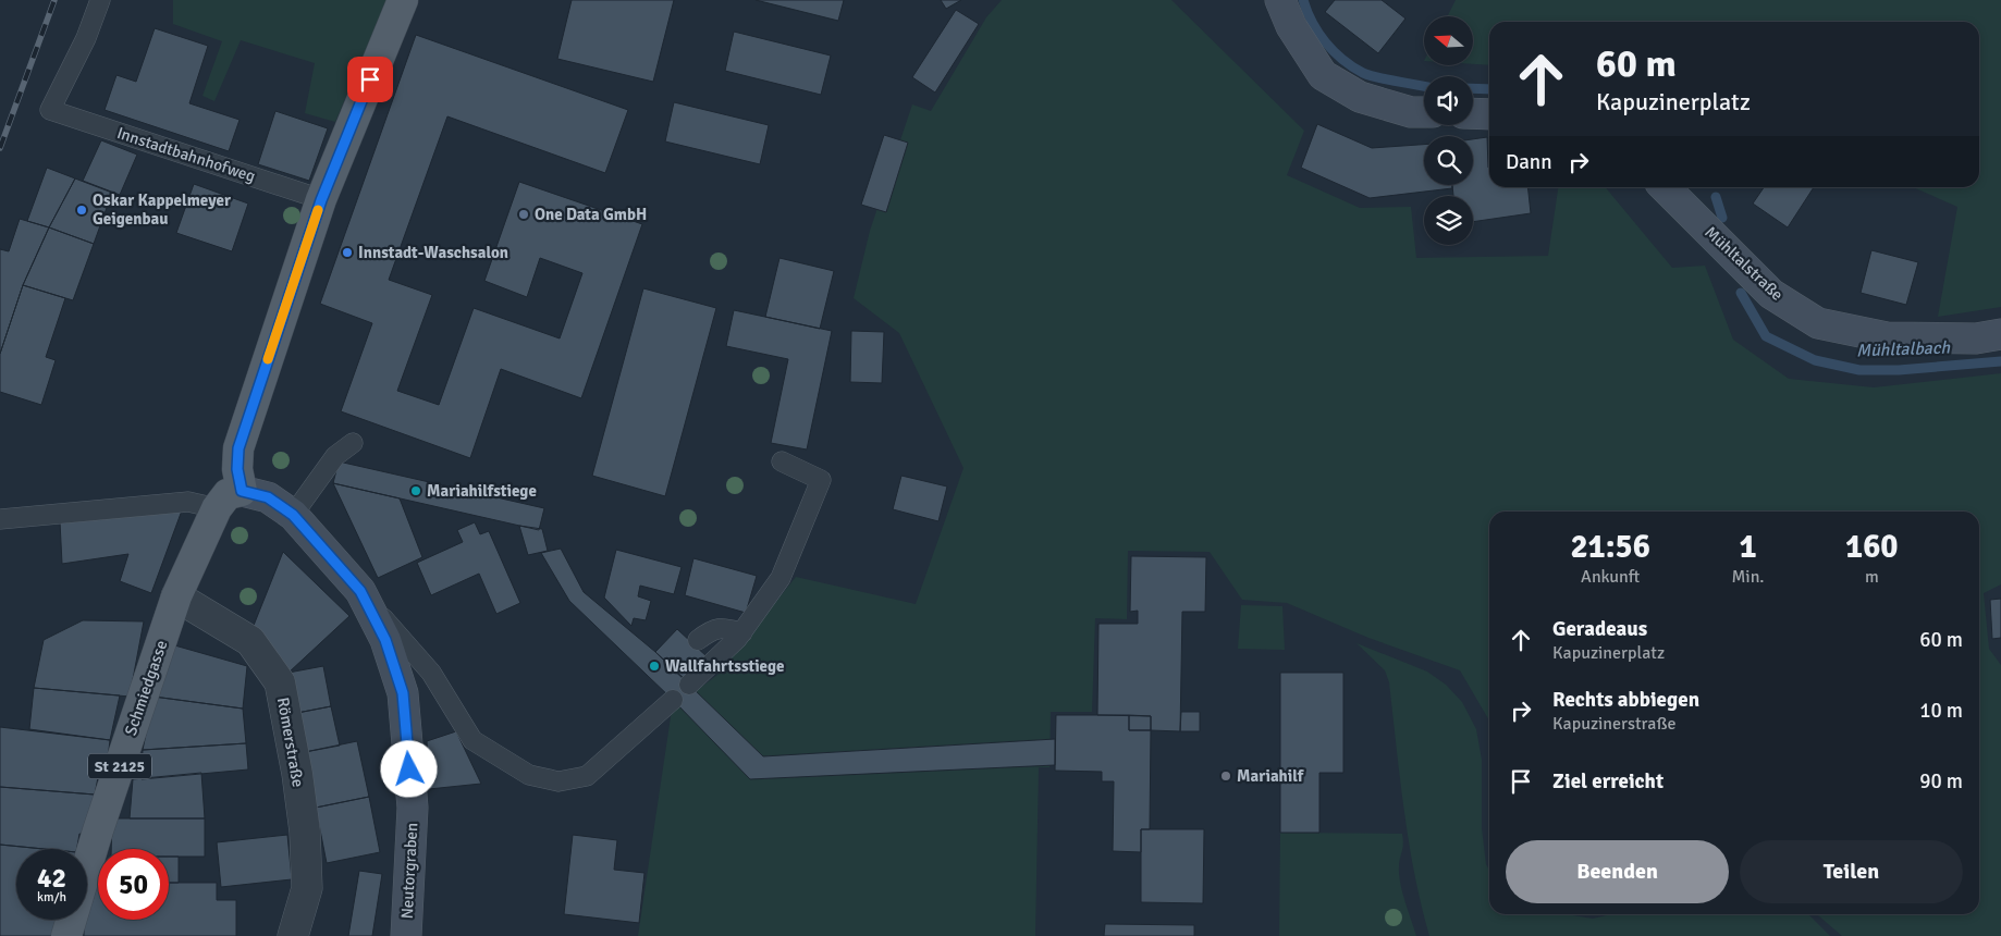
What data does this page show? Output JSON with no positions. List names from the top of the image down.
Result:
{
  "streets": {
    "main road": ["Schmiedgasse", "St 2125"],
    "street": ["Mühltalstraße", "Römerstraße", "Neutorgraben"],
    "lane": ["Innstadtbahnhofweg"]
  },
  "crossings": [
    ["Schmiedgasse", "Römerstraße"],
    ["Schmiedgasse", "St 2125"],
    ["Römerstraße", "St 2125"],
    ["St 2125", "Neutorgraben"]
  ],
  "water": ["Mühltalbach"],
  "places": [
    "Oskar Kappelmeyer Geigenbau",
    "One Data GmbH",
    "Innstadt-Waschsalon",
    "Mariahilfstiege",
    "Wallfahrtsstiege",
    "Mariahilf"
  ],
  "north": "left",
  "page": {
    "turn": ["60 m", "Kapuzinerplatz"],
    "then": "Dann",
    "eta": [
      "21:56",
      "Ankunft",
      "1",
      "Min.",
      "160",
      "m"
    ],
    "list": [
      {
        "name": "Geradeaus",
        "note": "Kapuzinerplatz",
        "value": "60 m"
      },
      {
        "name": "Rechts abbiegen",
        "note": "Kapuzinerstraße",
        "value": "10 m"
      },
      {
        "name": "Ziel erreicht",
        "value": "90 m"
      }
    ],
    "buttons": ["Beenden", "Teilen"],
    "speed": "42 km/h",
    "limit": "50"
  }
}
